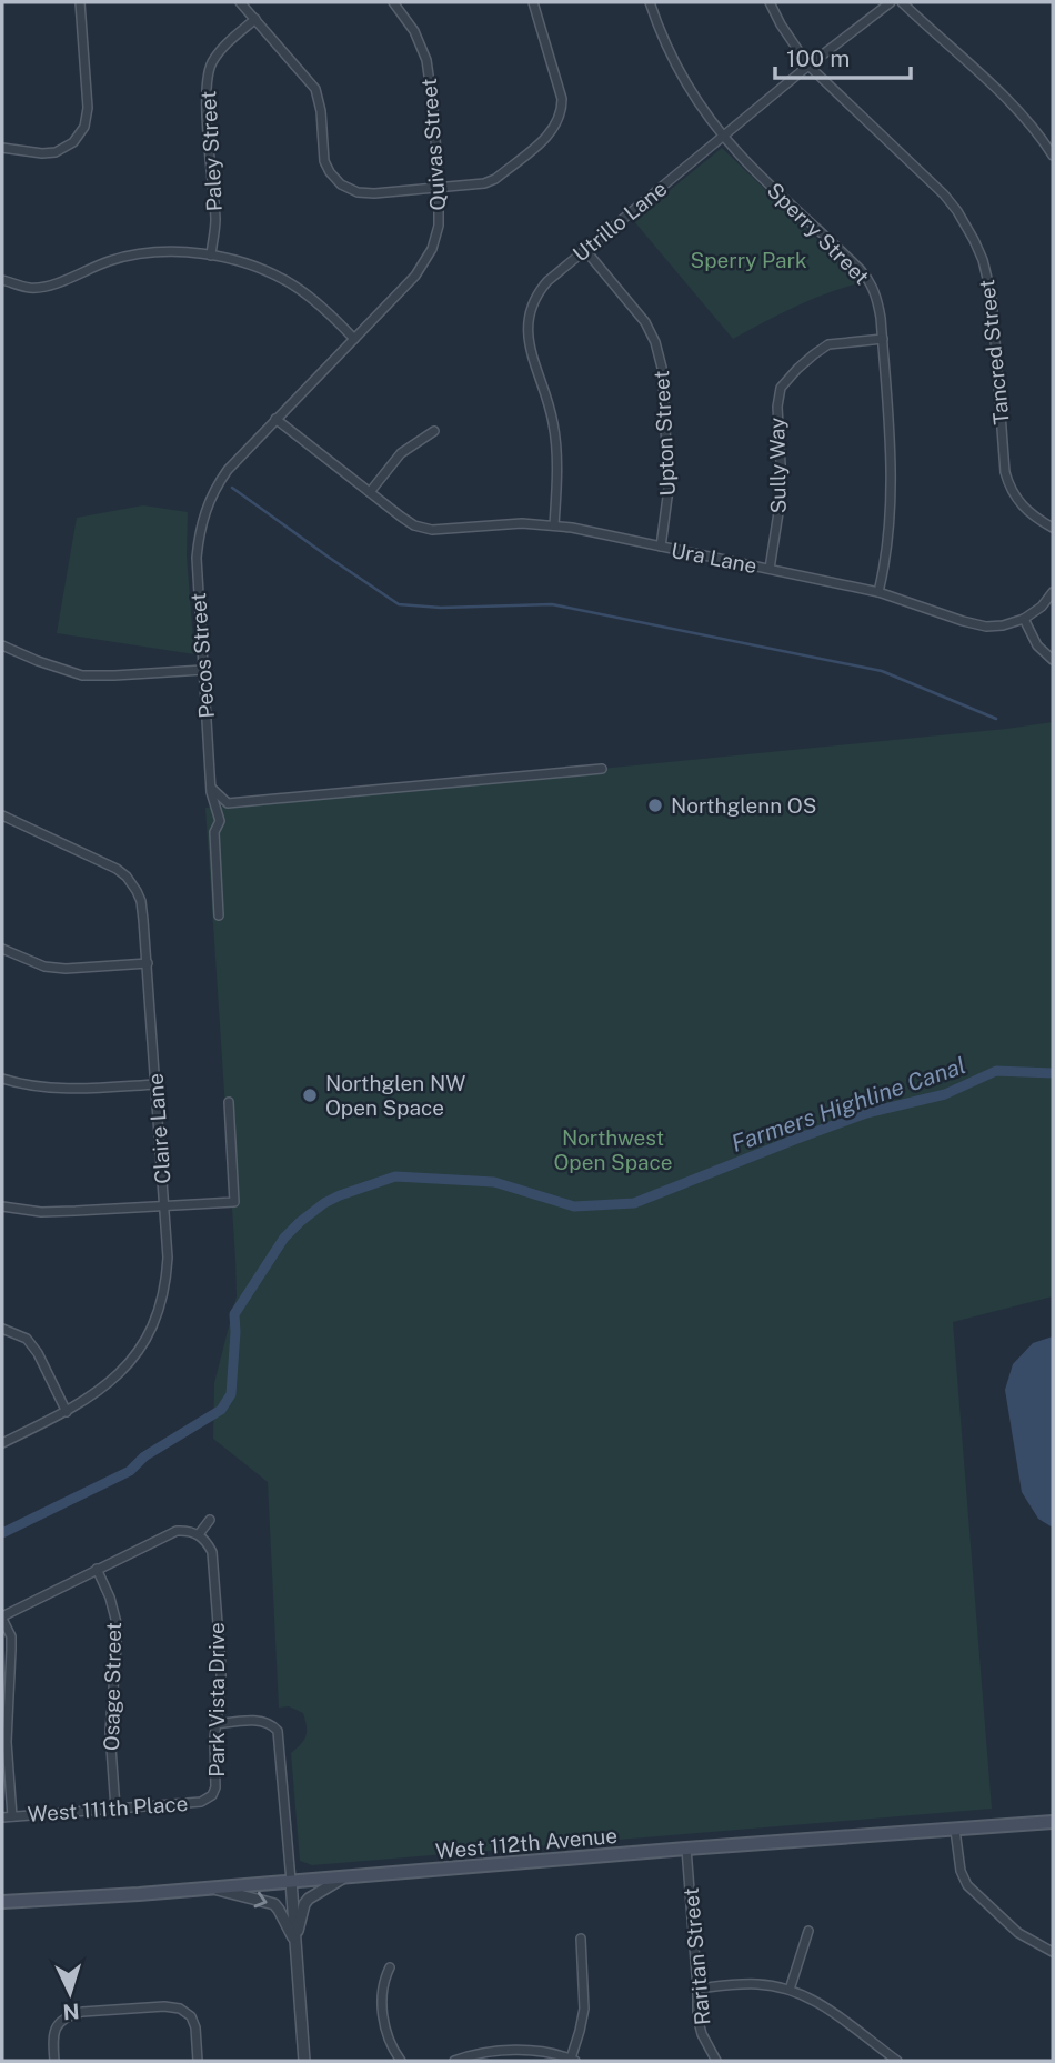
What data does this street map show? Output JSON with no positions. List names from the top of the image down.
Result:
{
  "streets": {
    "main road": ["West 112th Avenue"],
    "street": [
      "Quivas Street",
      "Paley Street",
      "Utrillo Lane",
      "Sperry Street",
      "Tancred Street",
      "Upton Street",
      "Sully Way",
      "Ura Lane",
      "Pecos Street",
      "Claire Lane",
      "Osage Street",
      "Park Vista Drive",
      "West 111th Place",
      "Raritan Street"
    ]
  },
  "crossings": [
    ["Quivas Street", "Ura Lane"],
    ["Quivas Street", "Pecos Street"],
    ["Utrillo Lane", "Sperry Street"],
    ["Utrillo Lane", "Tancred Street"],
    ["Utrillo Lane", "Upton Street"],
    ["Utrillo Lane", "Ura Lane"],
    ["Sperry Street", "Sully Way"],
    ["Sperry Street", "Ura Lane"],
    ["Upton Street", "Ura Lane"],
    ["Sully Way", "Ura Lane"],
    ["Ura Lane", "Pecos Street"],
    ["Osage Street", "West 111th Place"],
    ["Park Vista Drive", "West 111th Place"],
    ["West 112th Avenue", "Raritan Street"]
  ],
  "water": ["Farmers Highline Canal"],
  "parks": ["Sperry Park", "Northwest Open Space"],
  "places": ["Northglenn OS", "Northglen NW Open Space"],
  "scale_bar": "100 m",
  "north": "bottom"
}
